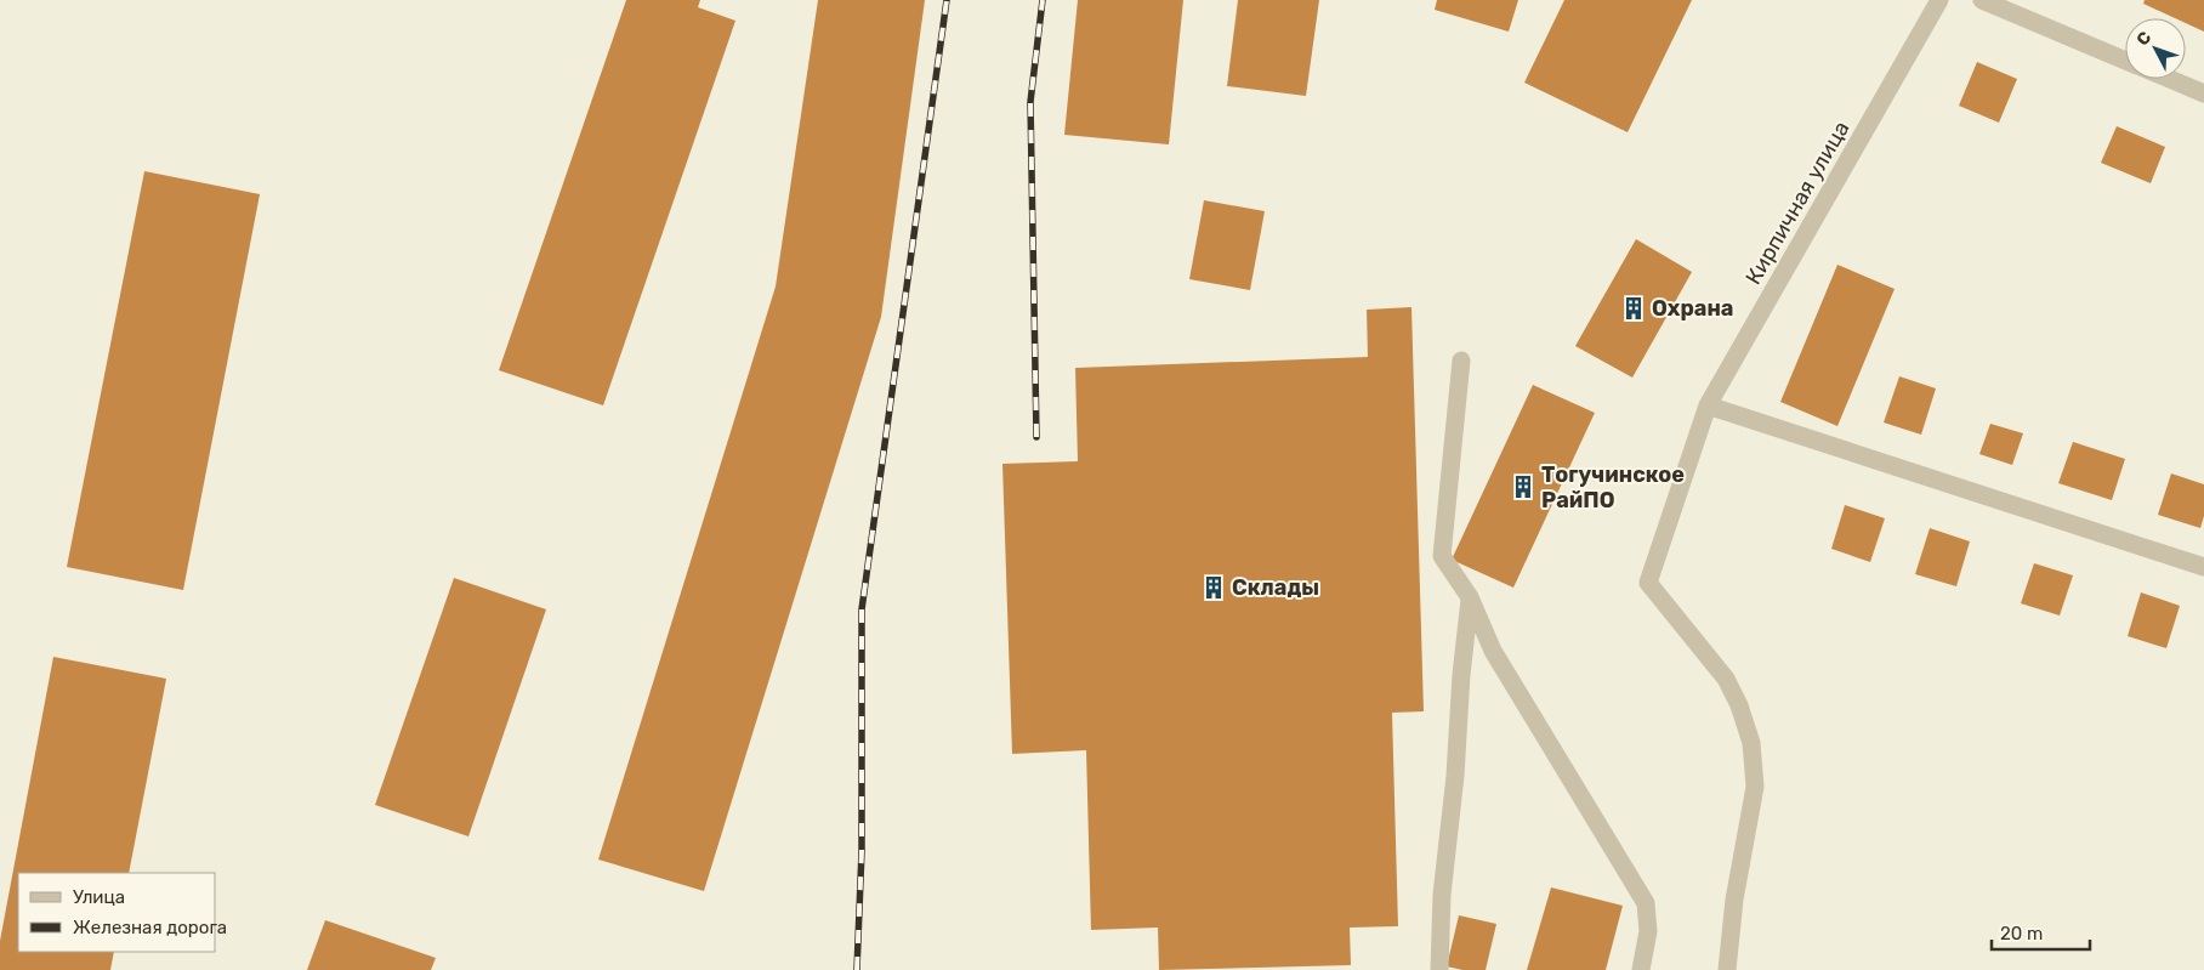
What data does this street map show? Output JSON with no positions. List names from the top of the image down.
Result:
{
  "streets": {
    "street": ["Кирпичная улица"]
  },
  "places": {
    "building": ["Охрана", "Тогучинское РайПО", "Склады"]
  },
  "legend": ["Улица", "Железная дорога"],
  "scale_bar": "20 m",
  "north": "top left"
}
